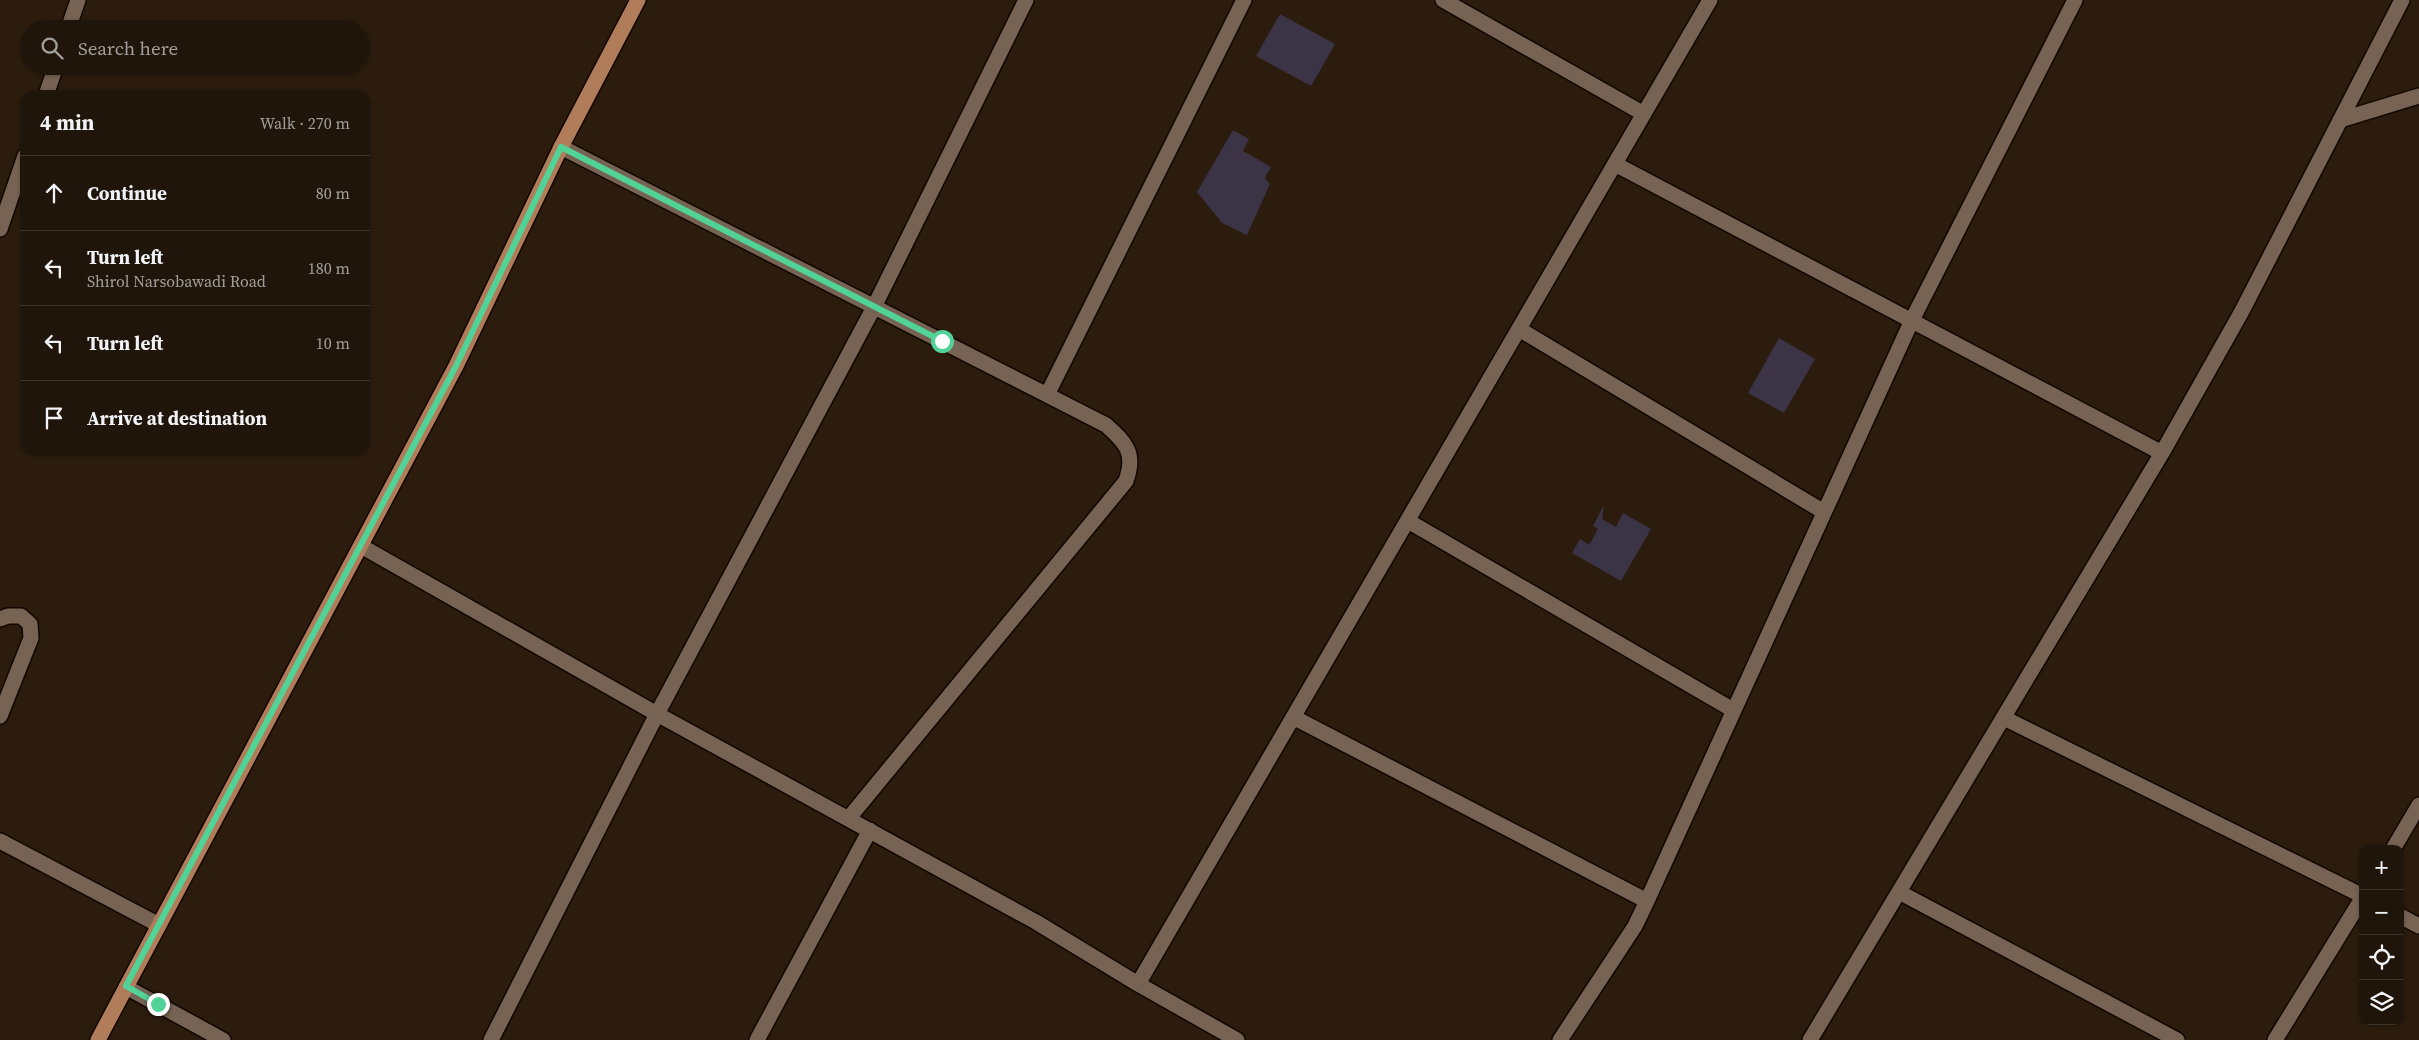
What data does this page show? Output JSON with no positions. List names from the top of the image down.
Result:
{
  "page": {
    "search": "Search here",
    "heading": ["4 min", "Walk · 270 m"],
    "list": [
      ["Continue", "80 m"],
      ["Turn left", "Shirol Narsobawadi Road", "180 m"],
      ["Turn left", "10 m"],
      "Arrive at destination"
    ],
    "map_buttons": ["+", "−"]
  }
}
